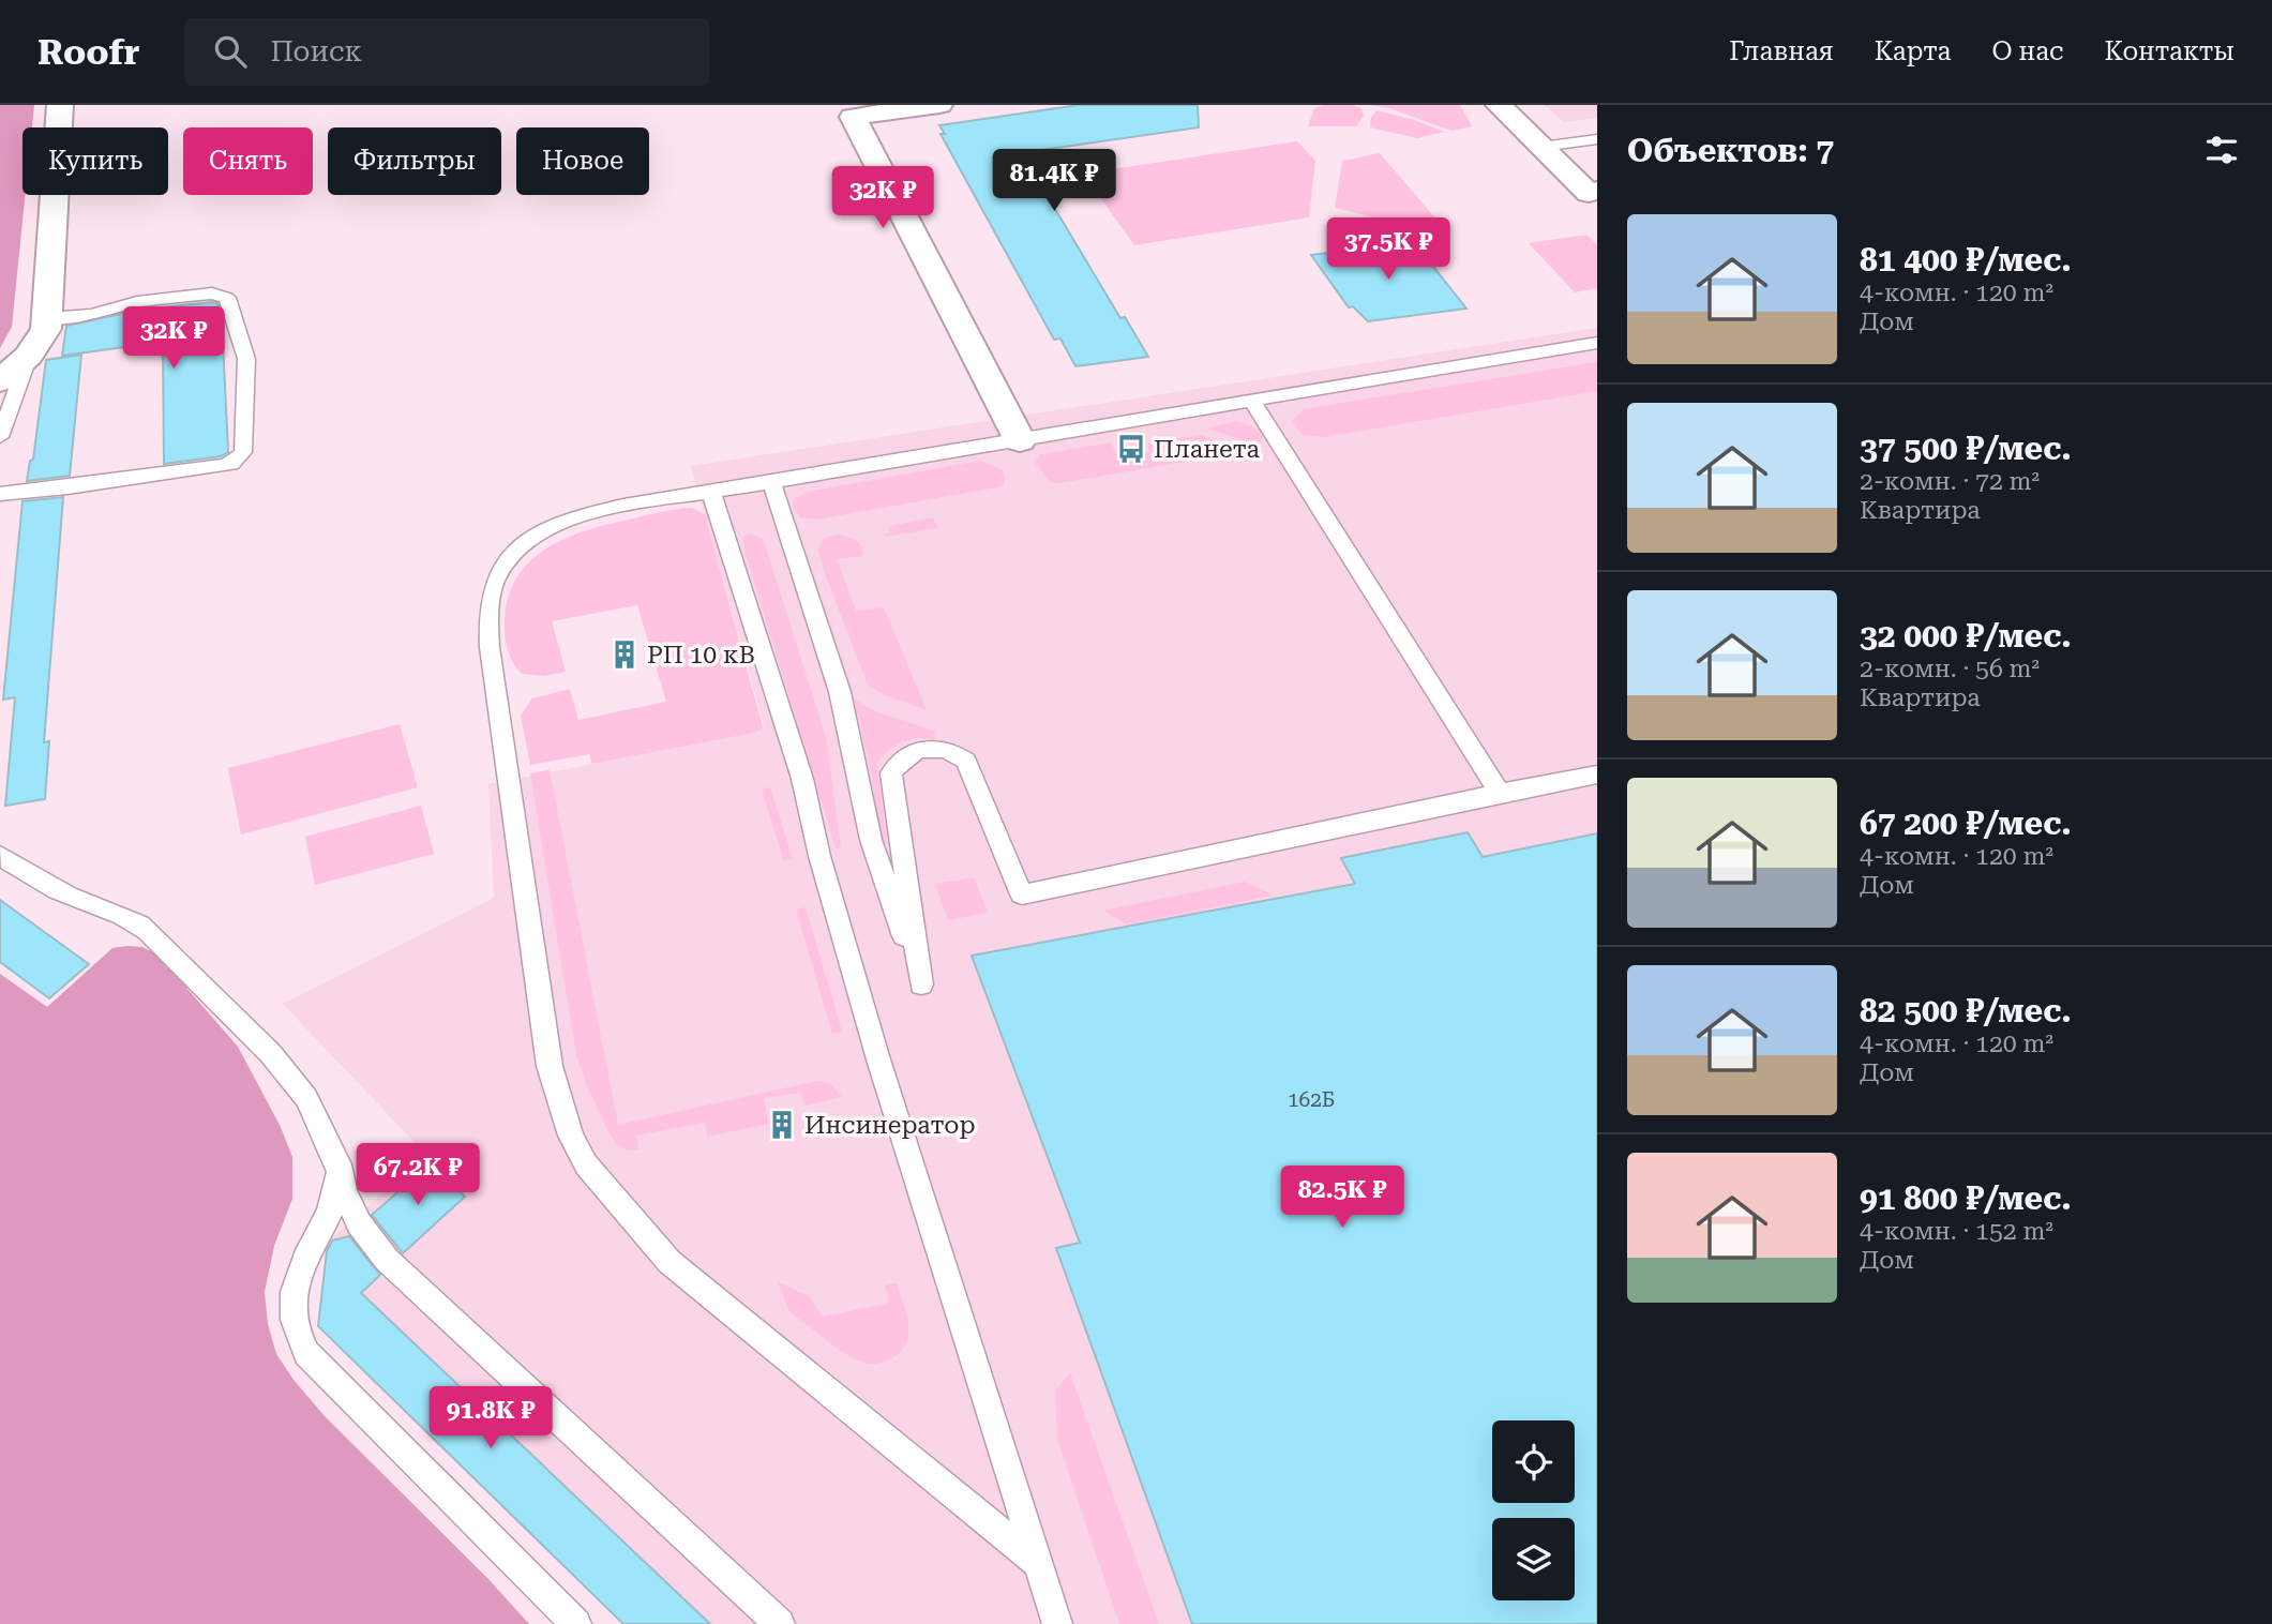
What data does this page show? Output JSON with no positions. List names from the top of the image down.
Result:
{
  "places": {
    "bus stop": ["Планета"],
    "building": ["РП 10 кВ", "Инсинератор"]
  },
  "house_numbers": ["162Б"],
  "page": {
    "header": "Roofr",
    "search": "Поиск",
    "nav": [
      "Главная",
      "Карта",
      "О нас",
      "Контакты"
    ],
    "heading": "Объектов: 7",
    "chip": [
      "Купить",
      "Снять",
      "Фильтры",
      "Новое"
    ],
    "price": [
      "81.4K ₽",
      "32K ₽",
      "37.5K ₽",
      "32K ₽",
      "67.2K ₽",
      "82.5K ₽",
      "91.8K ₽"
    ],
    "list": [
      {
        "name": "81 400 ₽/мес.",
        "note": "4-комн. · 120 m² · Дом"
      },
      {
        "name": "37 500 ₽/мес.",
        "note": "2-комн. · 72 m² · Квартира"
      },
      {
        "name": "32 000 ₽/мес.",
        "note": "2-комн. · 56 m² · Квартира"
      },
      {
        "name": "67 200 ₽/мес.",
        "note": "4-комн. · 120 m² · Дом"
      },
      {
        "name": "82 500 ₽/мес.",
        "note": "4-комн. · 120 m² · Дом"
      },
      {
        "name": "91 800 ₽/мес.",
        "note": "4-комн. · 152 m² · Дом"
      }
    ]
  }
}
